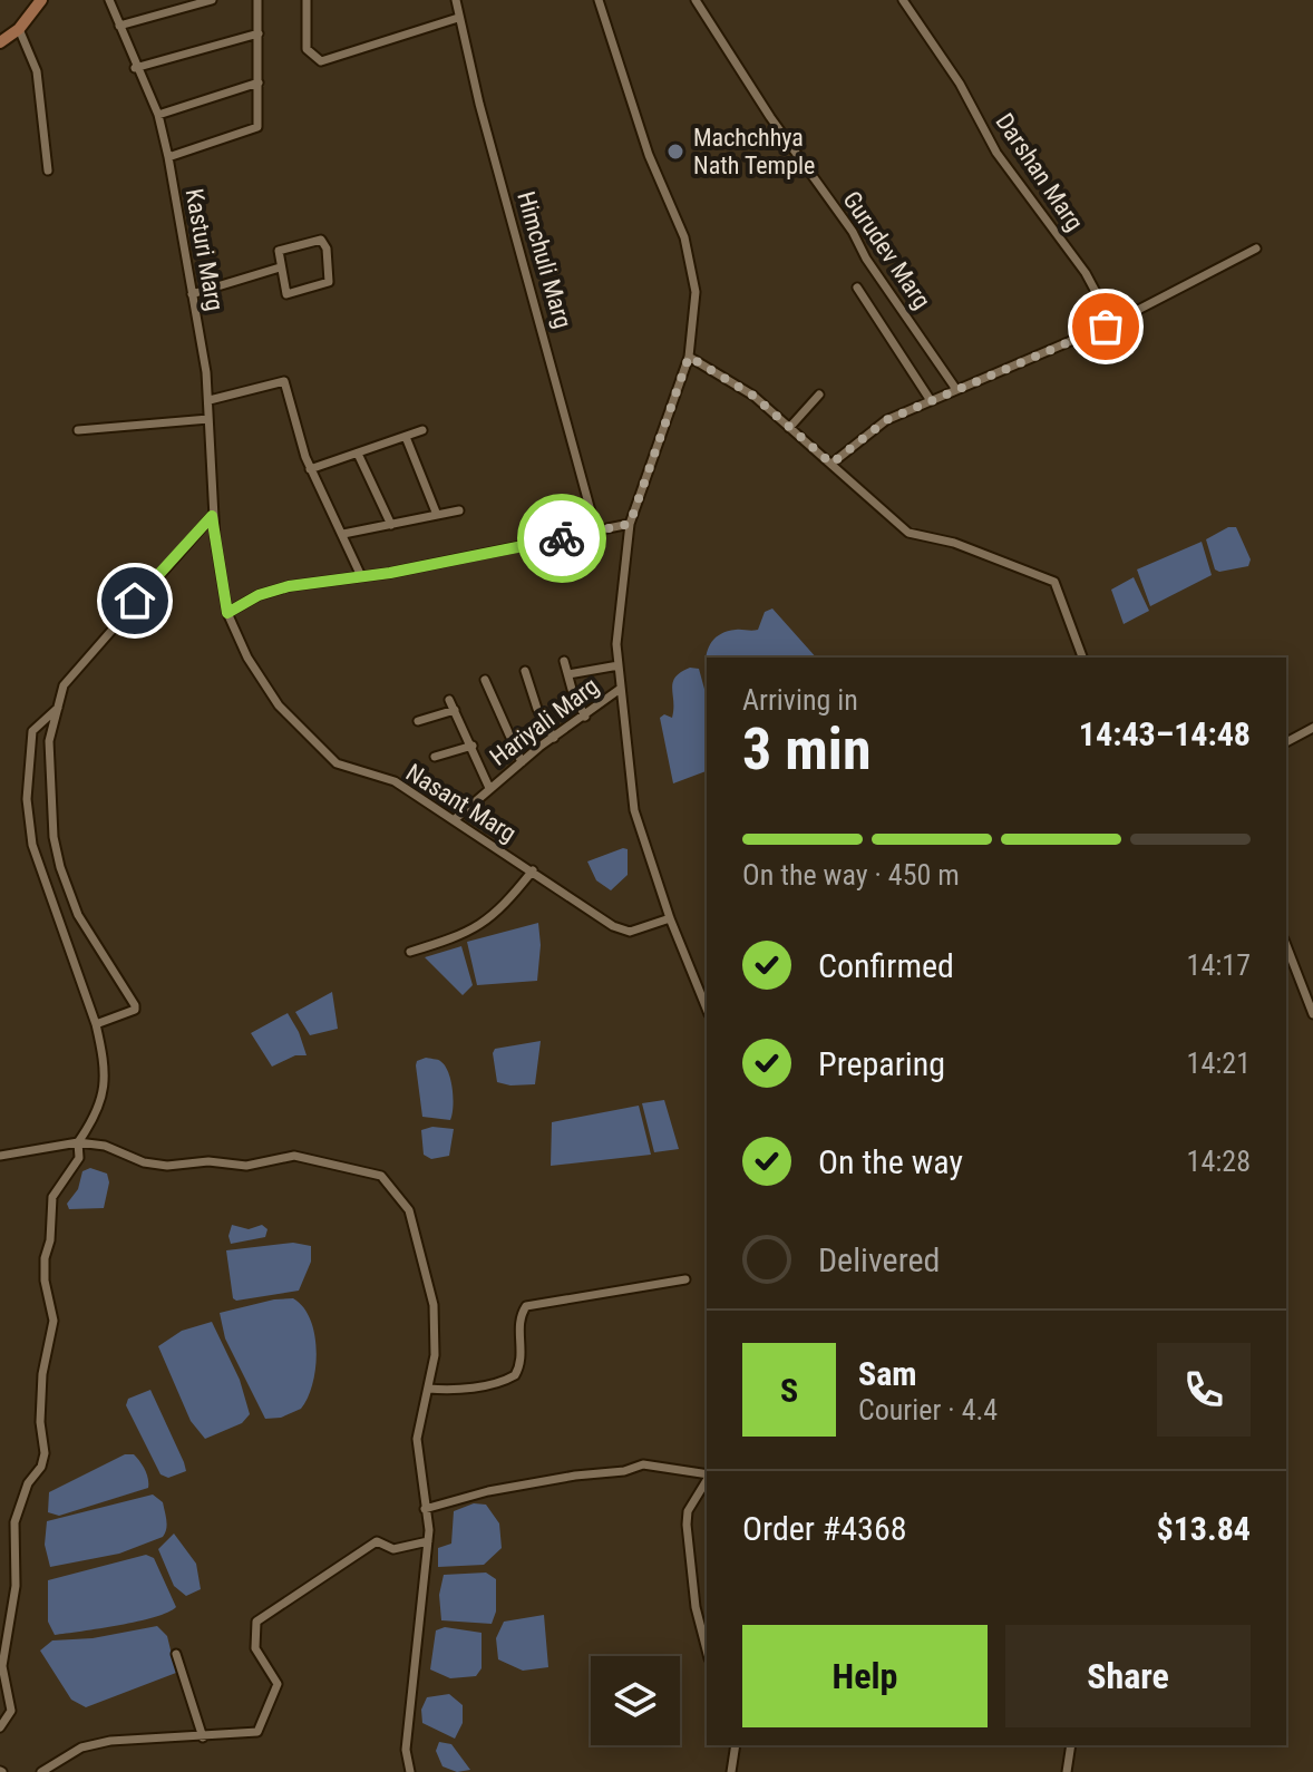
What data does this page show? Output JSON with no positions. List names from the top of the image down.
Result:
{
  "streets": {
    "street": [
      "Darshan Marg",
      "Kasturi Marg",
      "Gurudev Marg",
      "Himchuli Marg",
      "Hariyali Marg",
      "Nasant Marg"
    ]
  },
  "crossings": [
    ["Kasturi Marg", "Nasant Marg"],
    ["Hariyali Marg", "Nasant Marg"]
  ],
  "places": ["Machchhya Nath Temple"],
  "page": {
    "heading": ["3 min", "Arriving in", "14:43–14:48"],
    "panel": [
      "Sam",
      "Courier · 4.4",
      "Order #4368",
      "$13.84"
    ],
    "bar": "On the way · 450 m",
    "list": [
      ["Confirmed", "14:17"],
      ["Preparing", "14:21"],
      ["On the way", "14:28"],
      "Delivered"
    ],
    "round": "S",
    "buttons": ["Help", "Share"]
  }
}
